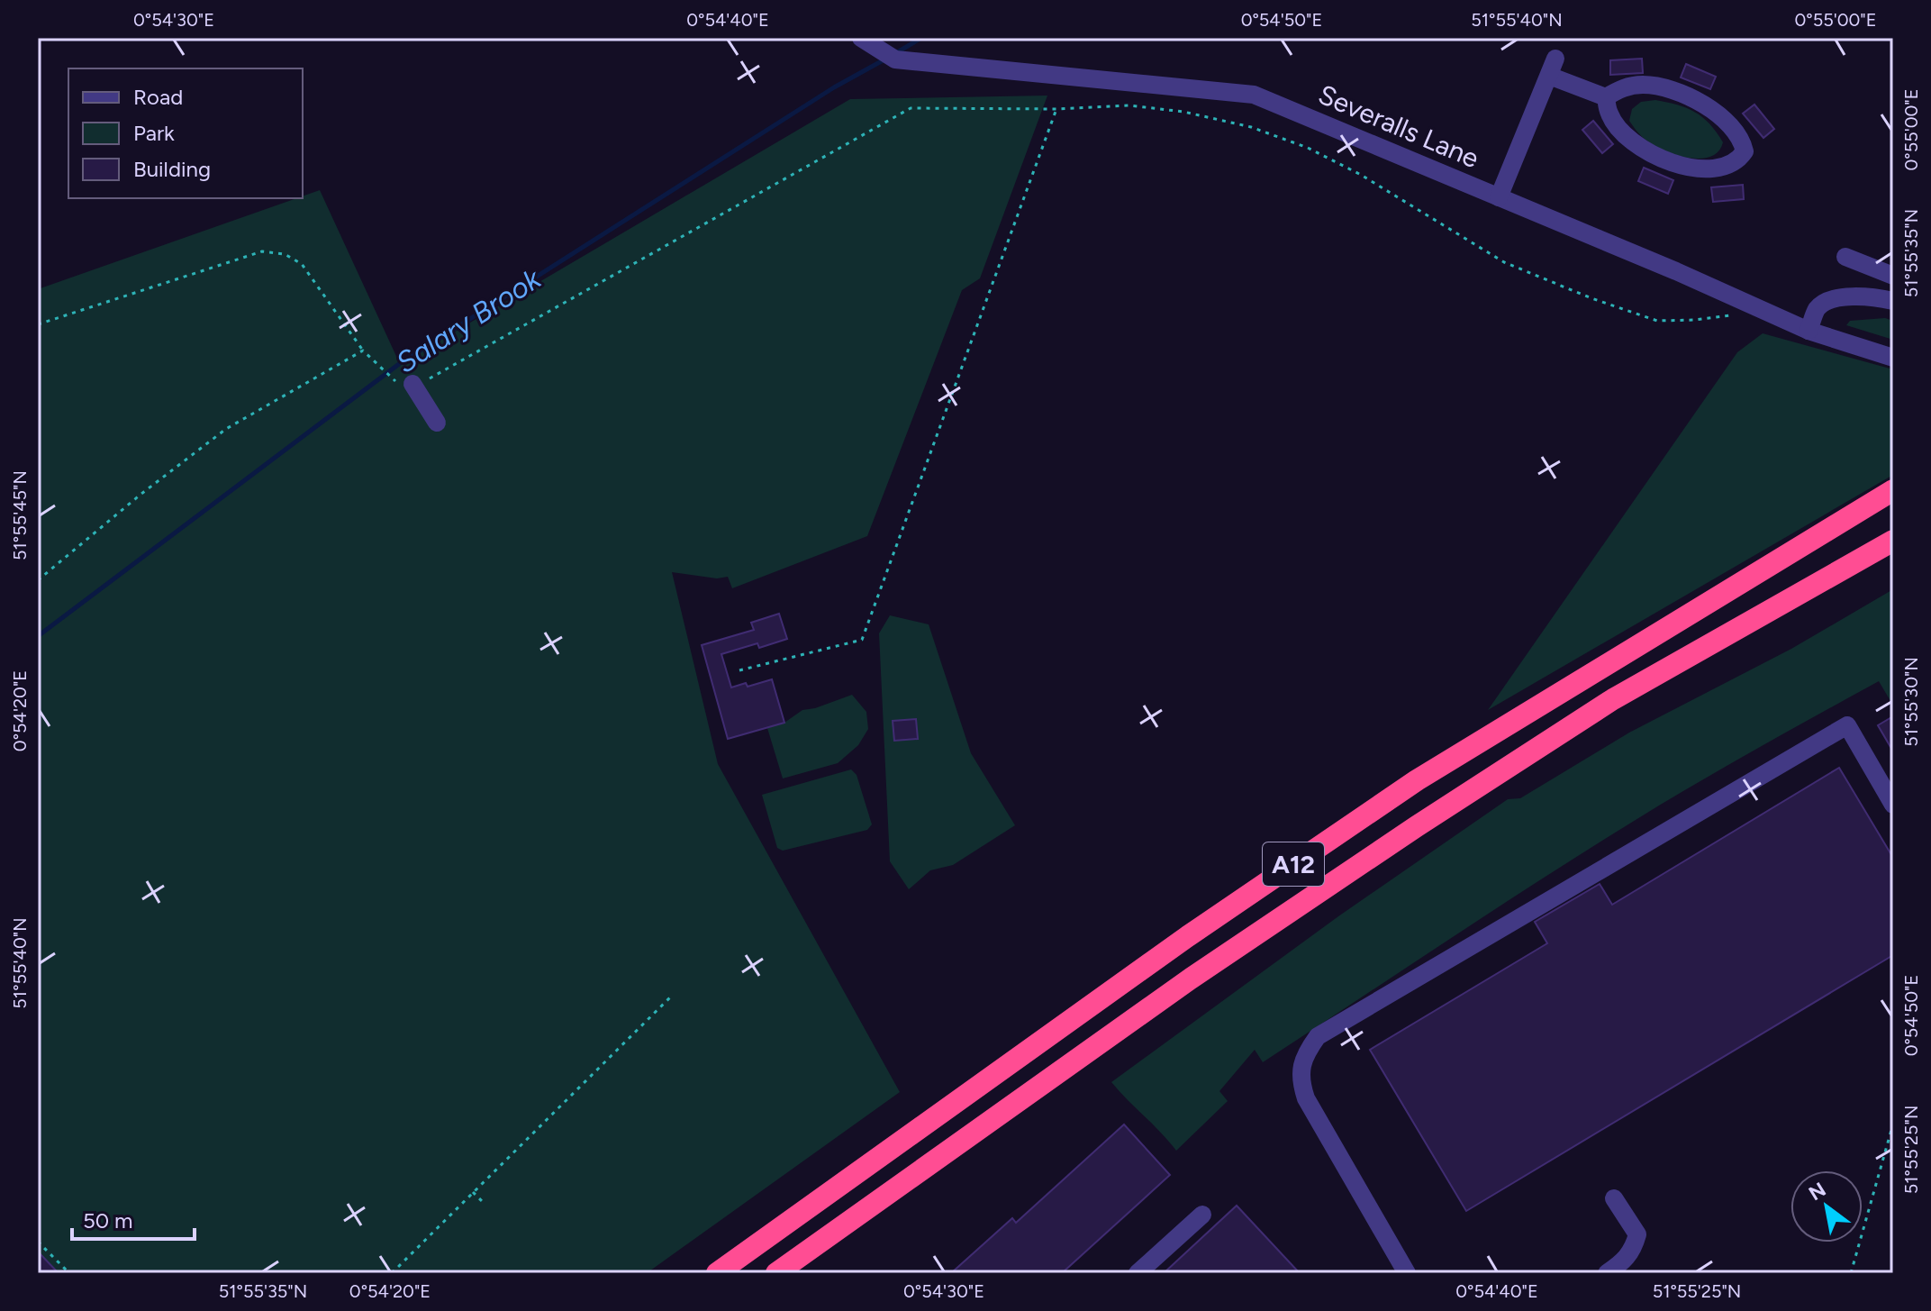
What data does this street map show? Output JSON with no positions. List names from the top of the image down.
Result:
{
  "streets": {
    "highway": ["A12"],
    "street": ["Severalls Lane"]
  },
  "water": ["Salary Brook"],
  "legend": ["Road", "Park", "Building"],
  "scale_bar": "50 m",
  "north": "top left",
  "coordinates": [
    "0°54'30\"E",
    "0°54'40\"E",
    "0°54'50\"E",
    "51°55'40\"N",
    "0°55'00\"E",
    "51°55'35\"N",
    "51°55'45\"N",
    "51°55'30\"N",
    "0°54'20\"E",
    "51°55'25\"N"
  ]
}
